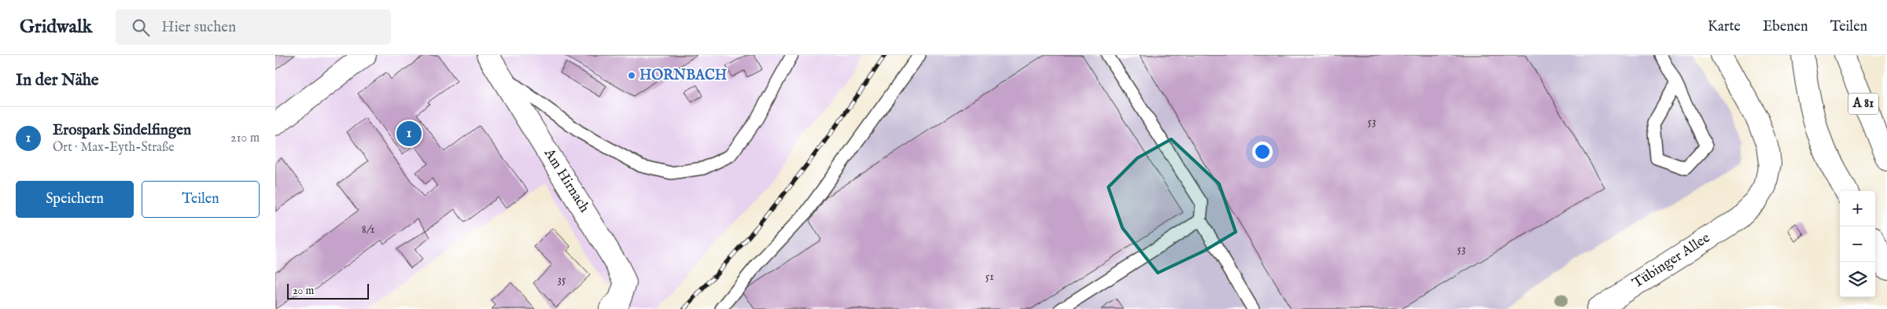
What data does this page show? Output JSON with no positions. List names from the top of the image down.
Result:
{
  "streets": {
    "main road": ["A 81", "Am Hirnach", "Tübinger Allee"]
  },
  "places": ["HORNBACH"],
  "house_numbers": [
    "53",
    "8/1",
    "53",
    "51",
    "35"
  ],
  "scale_bar": "20 m",
  "page": {
    "header": "Gridwalk",
    "search": "Hier suchen",
    "nav": ["Karte", "Ebenen", "Teilen"],
    "heading": "In der Nähe",
    "list": [
      {
        "mark": "1",
        "name": "Erospark Sindelfingen",
        "note": "Ort · Max-Eyth-Straße",
        "value": "210 m"
      }
    ],
    "pins": "1",
    "buttons": ["Speichern", "Teilen"],
    "map_buttons": ["+", "−"],
    "scale": "20 m"
  }
}
